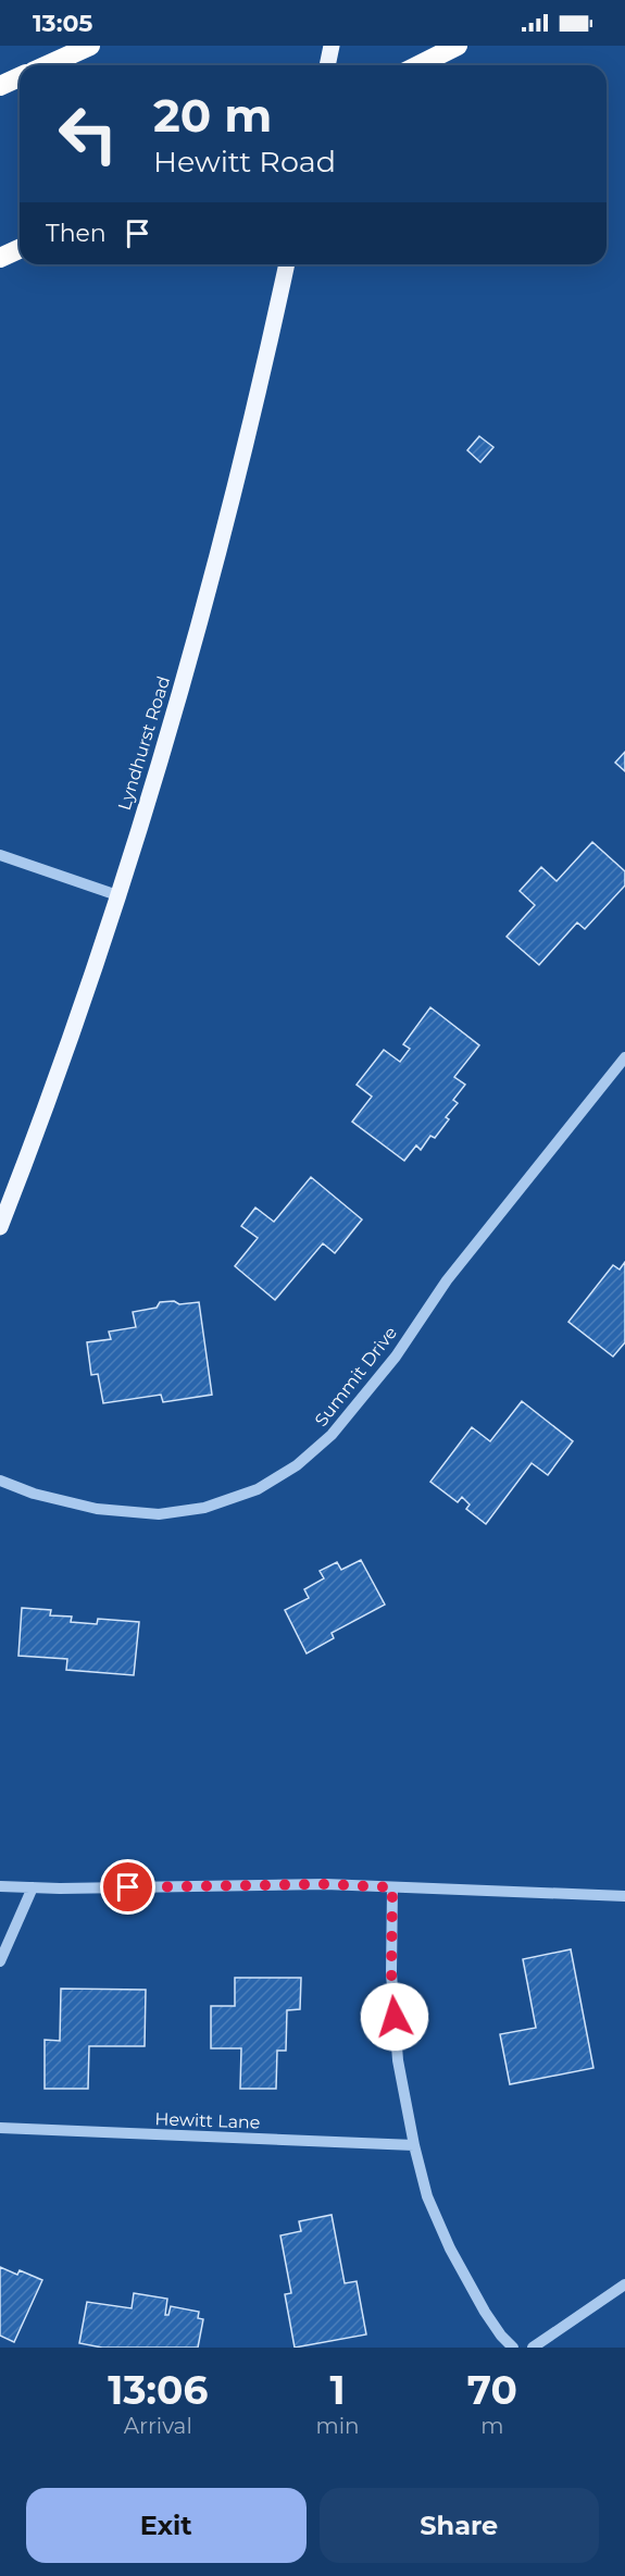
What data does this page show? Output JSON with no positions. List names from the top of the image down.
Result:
{
  "streets": {
    "main road": ["Lyndhurst Road"],
    "street": ["Summit Drive", "Hewitt Lane"]
  },
  "page": {
    "status": "13:05",
    "turn": ["20 m", "Hewitt Road"],
    "then": "Then",
    "eta": [
      "13:06",
      "Arrival",
      "1",
      "min",
      "70",
      "m"
    ],
    "buttons": ["Exit", "Share"]
  }
}
